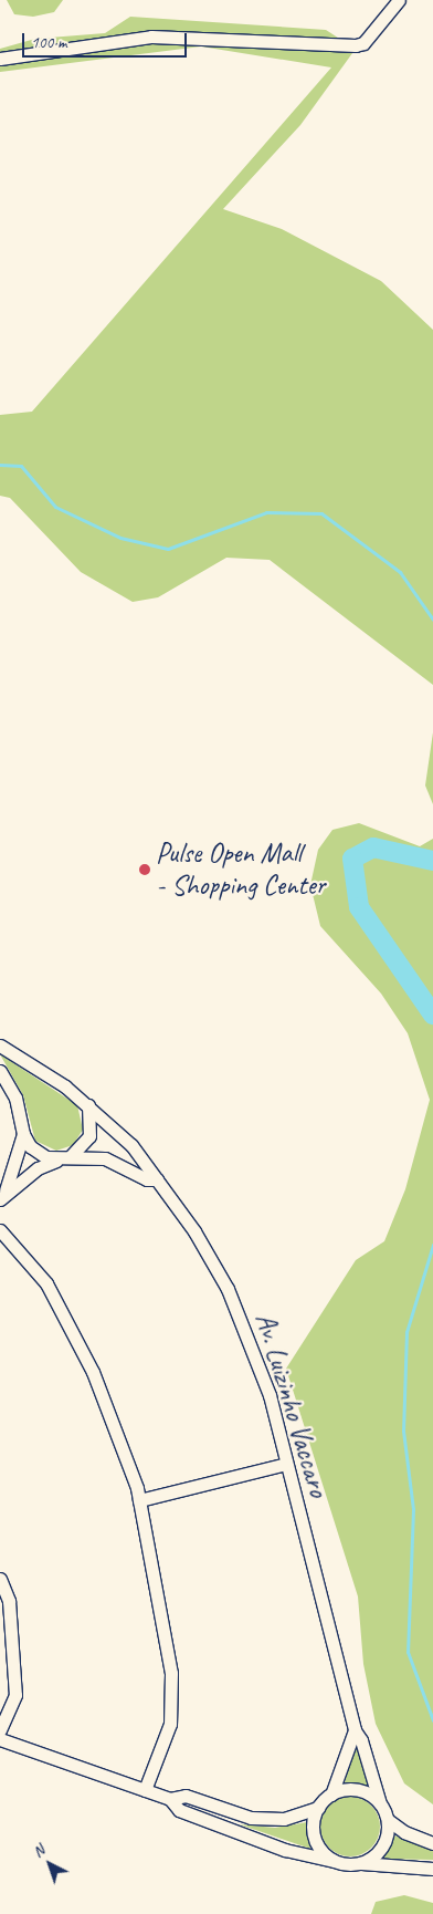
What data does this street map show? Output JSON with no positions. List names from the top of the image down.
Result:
{
  "streets": {
    "street": ["Av. Luizinho Vaccaro"]
  },
  "places": ["Pulse Open Mall - Shopping Center"],
  "scale_bar": "100 m",
  "north": "top left"
}
